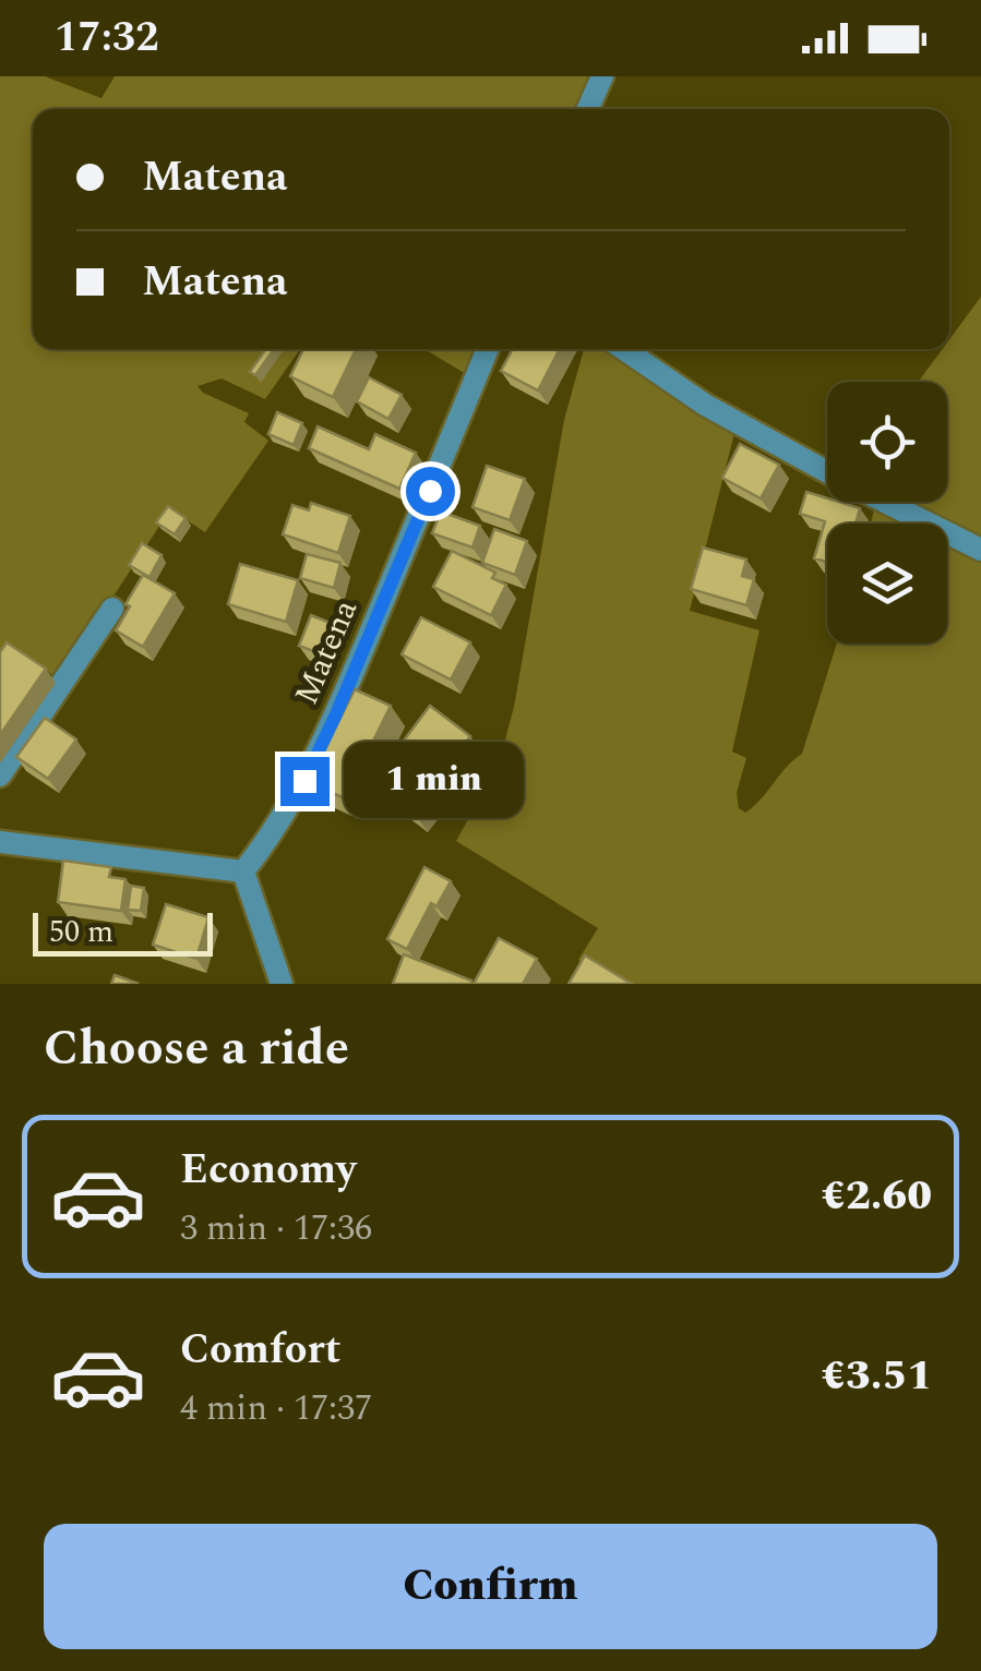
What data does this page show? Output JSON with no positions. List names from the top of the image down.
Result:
{
  "streets": {
    "street": ["Matena"]
  },
  "scale_bar": "50 m",
  "page": {
    "status": "17:32",
    "banner": ["Matena", "Matena"],
    "bubble": "1 min",
    "scale": "50 m",
    "heading": "Choose a ride",
    "list": [
      {
        "name": "Economy",
        "note": "3 min · 17:36",
        "value": "€2.60"
      },
      {
        "name": "Comfort",
        "note": "4 min · 17:37",
        "value": "€3.51"
      }
    ],
    "buttons": "Confirm"
  }
}
